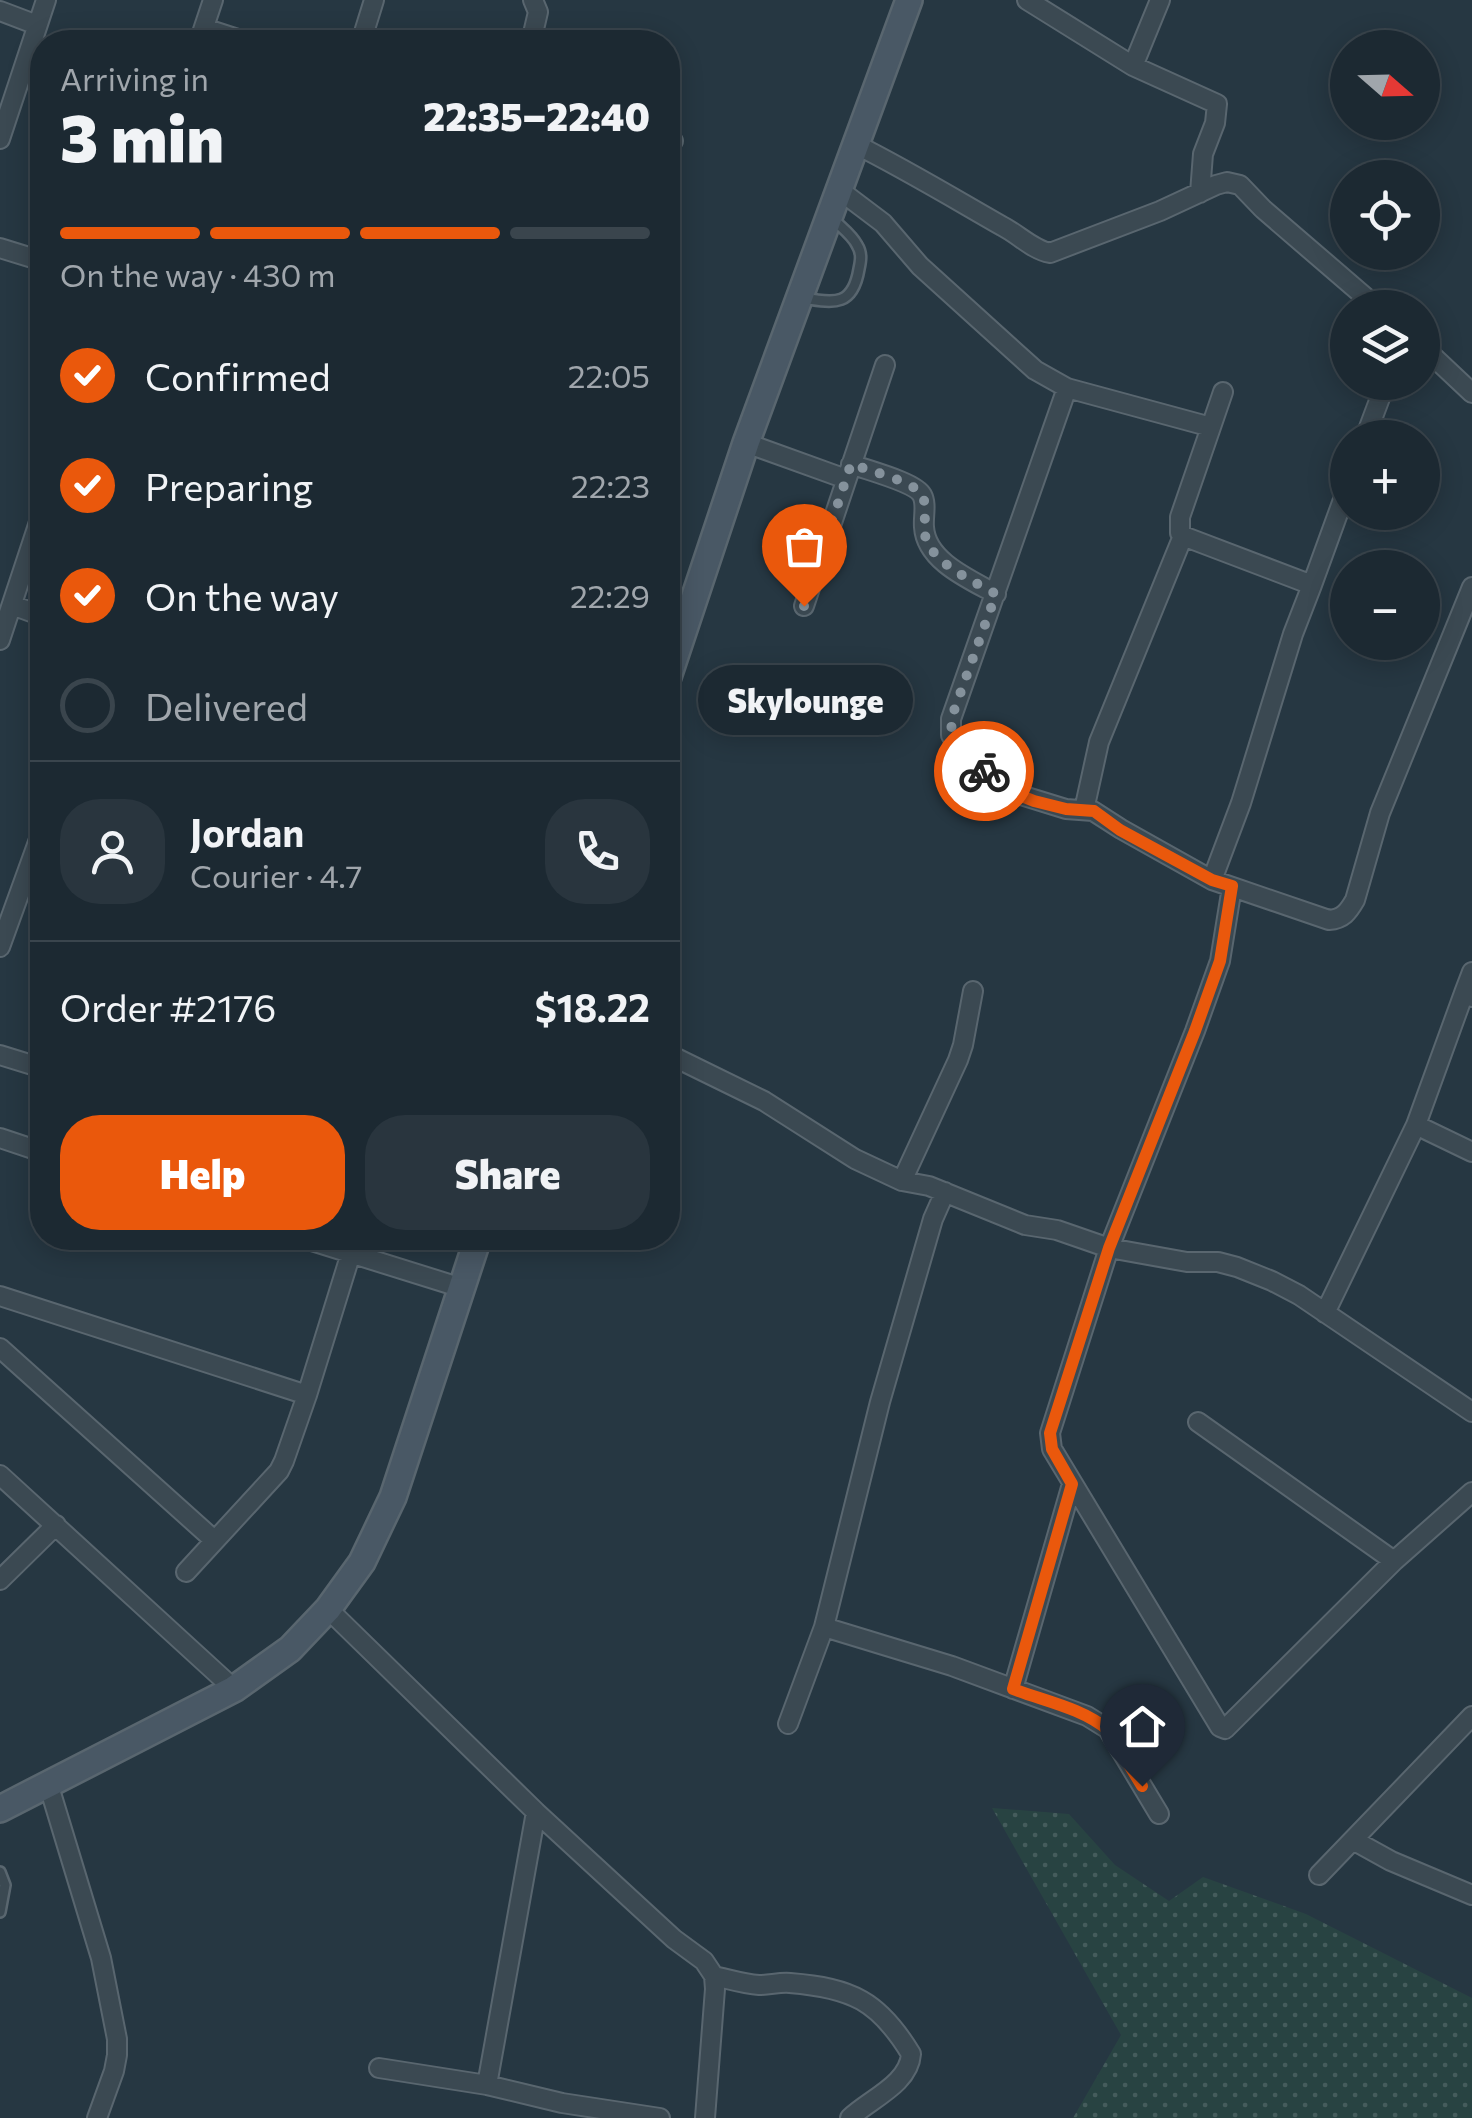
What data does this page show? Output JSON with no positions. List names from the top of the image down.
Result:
{
  "places": ["Skylounge"],
  "north": "right",
  "page": {
    "map_buttons": ["+", "−"],
    "heading": ["3 min", "Arriving in", "22:35–22:40"],
    "panel": [
      "Jordan",
      "Courier · 4.7",
      "Order #2176",
      "$18.22"
    ],
    "bar": "On the way · 430 m",
    "list": [
      ["Confirmed", "22:05"],
      ["Preparing", "22:23"],
      ["On the way", "22:29"],
      "Delivered"
    ],
    "bubble": "Skylounge",
    "buttons": ["Help", "Share"]
  }
}
